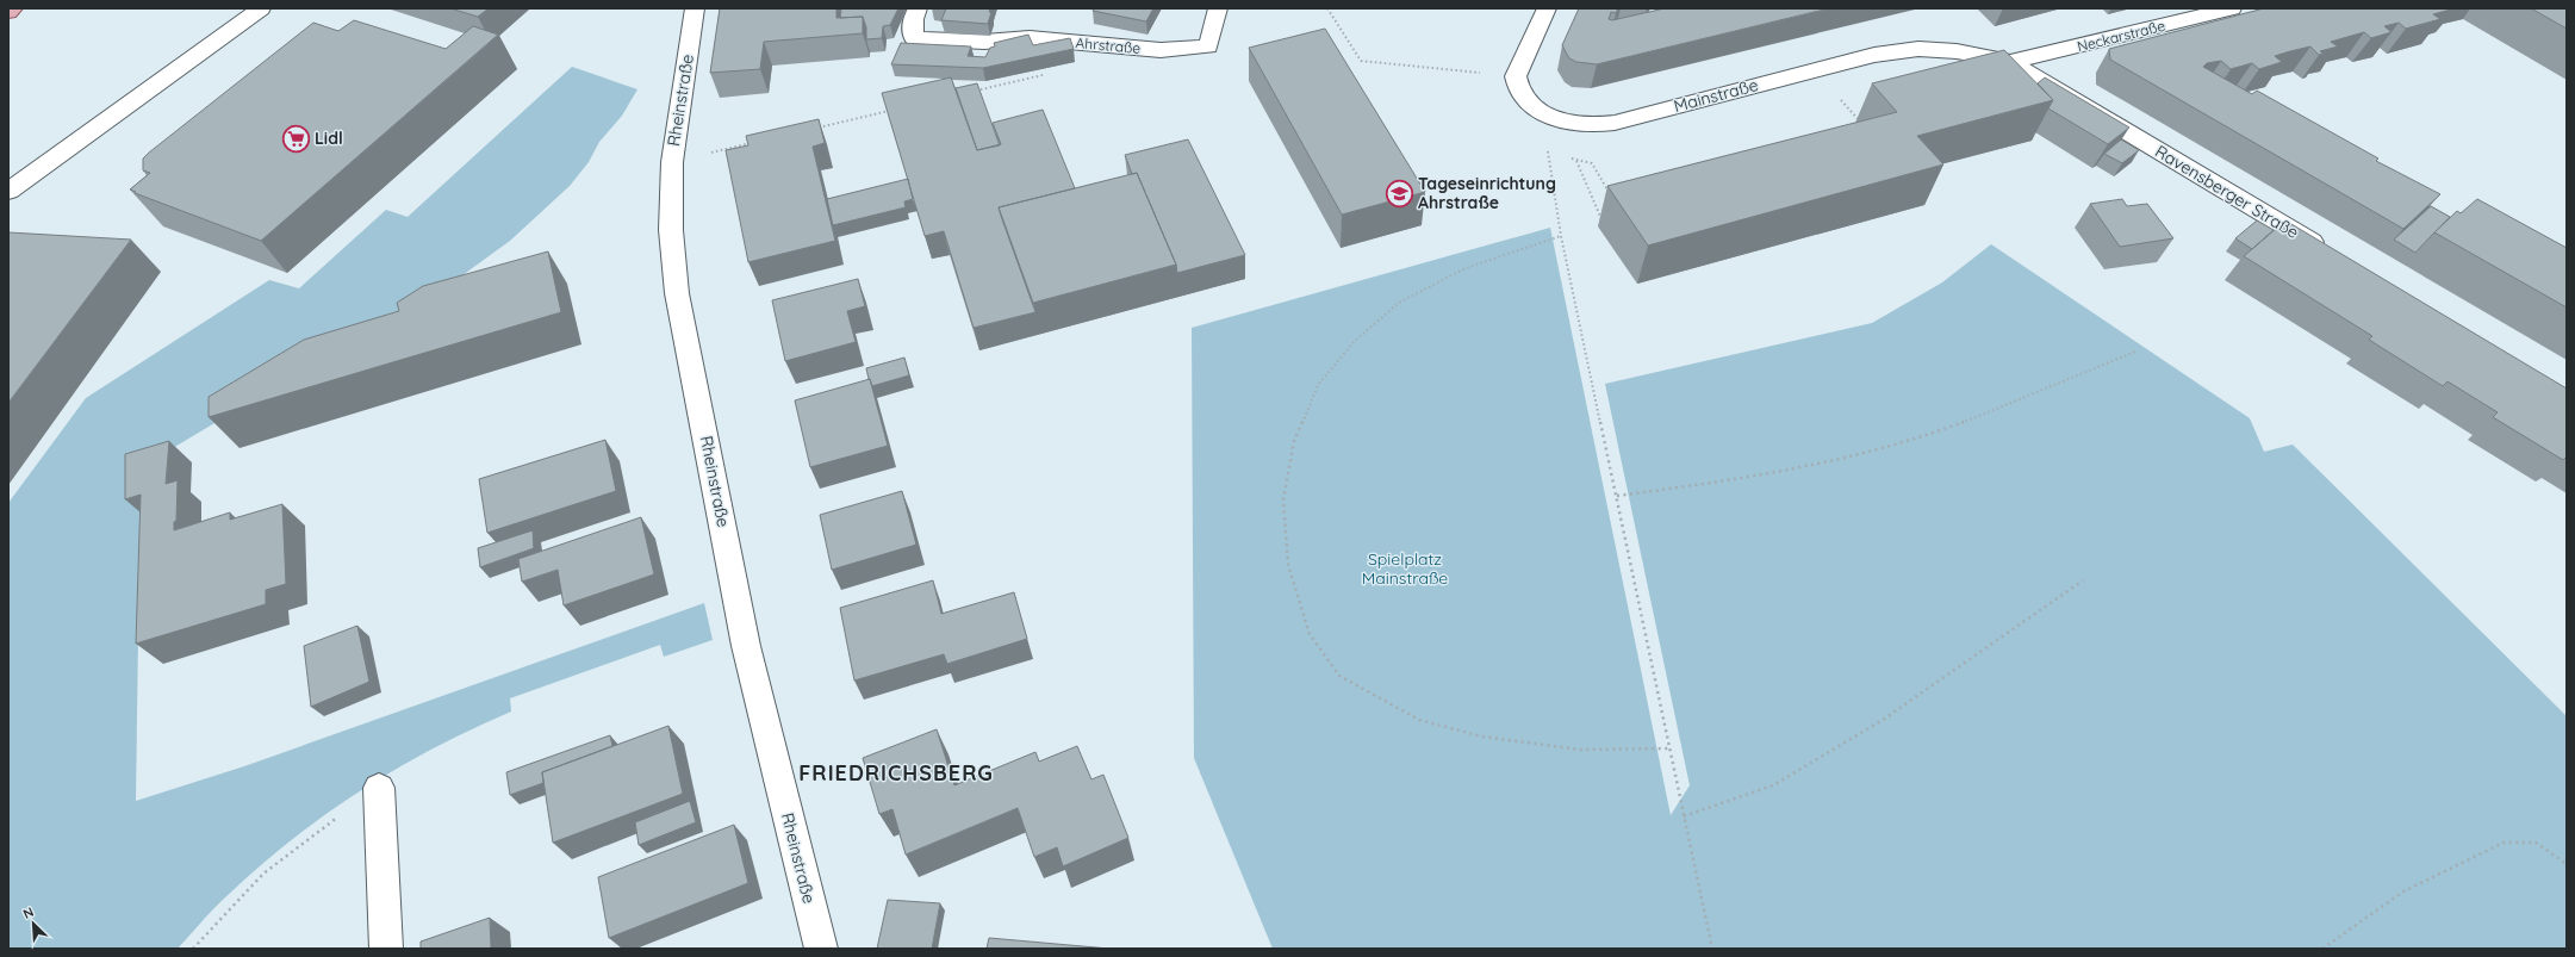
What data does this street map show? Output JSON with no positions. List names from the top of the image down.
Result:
{
  "streets": {
    "street": [
      "Neckarstraße",
      "Ahrstraße",
      "Mainstraße",
      "Rheinstraße",
      "Ravensberger Straße"
    ]
  },
  "crossings": [
    ["Neckarstraße", "Mainstraße"],
    ["Neckarstraße", "Ravensberger Straße"],
    ["Mainstraße", "Ravensberger Straße"]
  ],
  "districts": ["FRIEDRICHSBERG"],
  "parks": ["Spielplatz Mainstraße"],
  "places": {
    "supermarket": ["Lidl"],
    "school or university": ["Tageseinrichtung Ahrstraße"]
  },
  "north": "top left"
}
